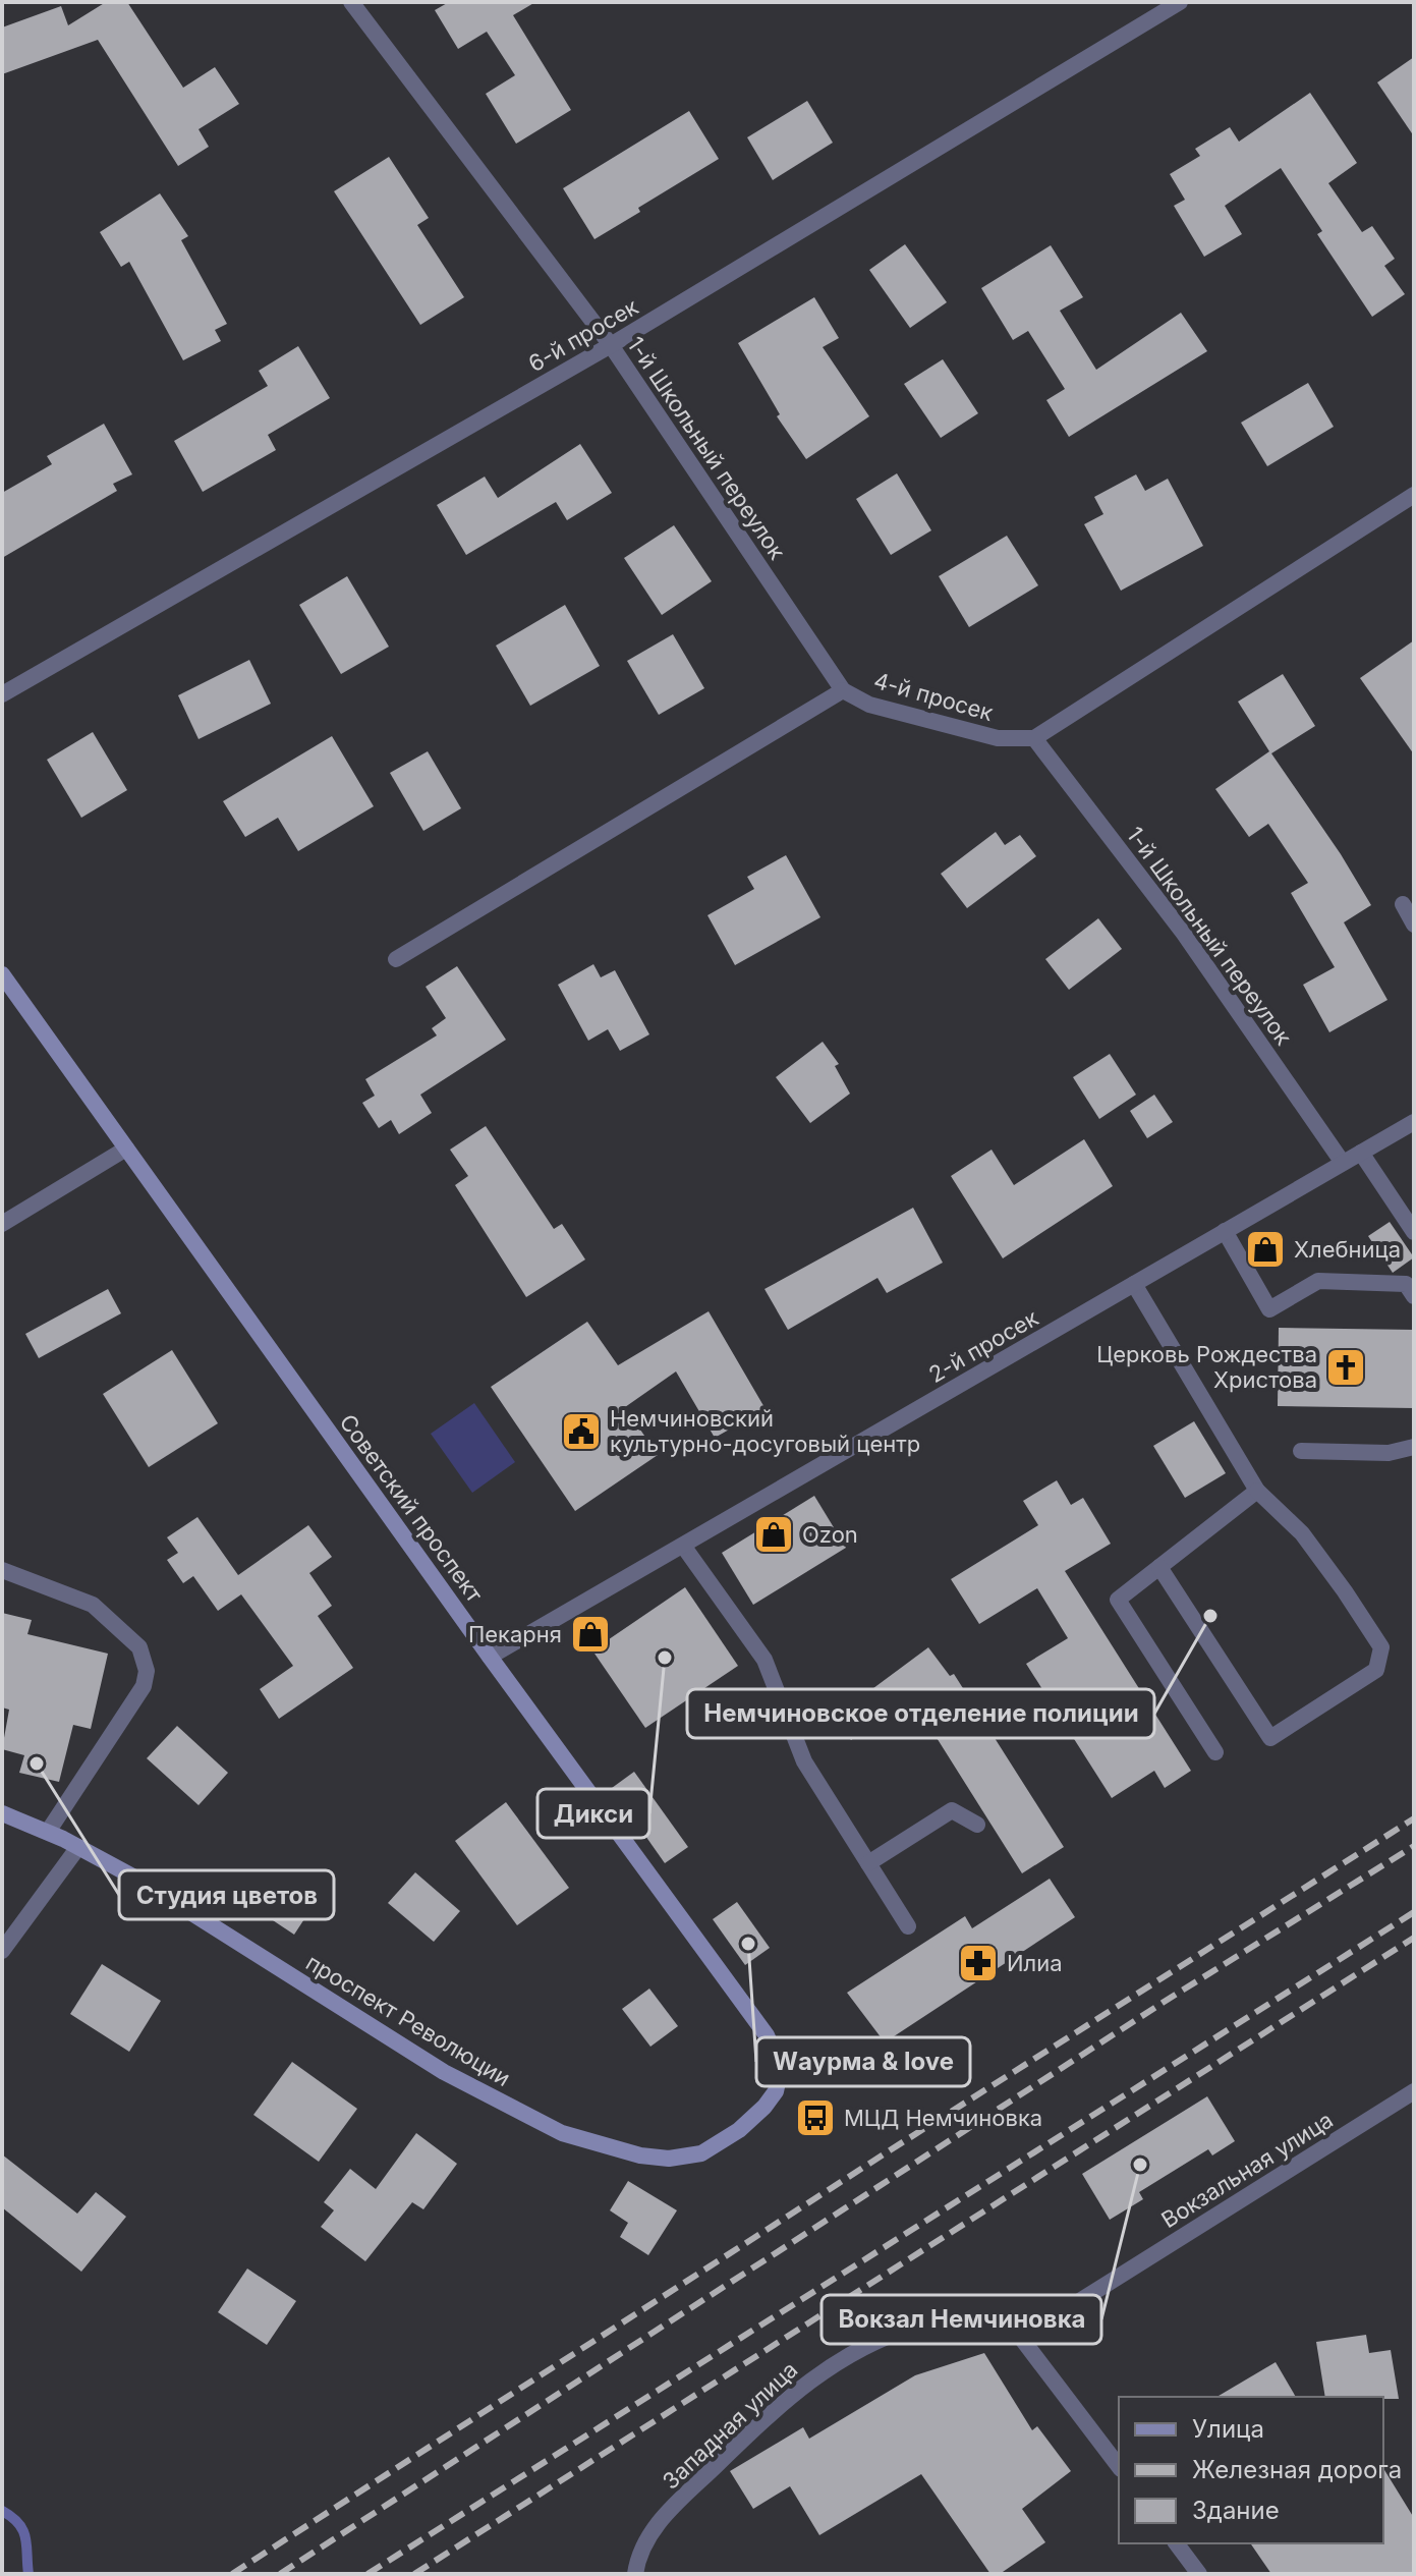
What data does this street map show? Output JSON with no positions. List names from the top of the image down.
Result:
{
  "streets": {
    "street": [
      "6-й просек",
      "1-й Школьный переулок",
      "4-й просек",
      "2-й просек",
      "Советский проспект",
      "проспект Революции",
      "Вокзальная улица",
      "Западная улица"
    ]
  },
  "crossings": [
    ["6-й просек", "1-й Школьный переулок"],
    ["1-й Школьный переулок", "4-й просек"],
    ["1-й Школьный переулок", "2-й просек"],
    ["2-й просек", "Советский проспект"],
    ["Советский проспект", "проспект Революции"],
    ["Вокзальная улица", "Западная улица"]
  ],
  "places": {
    "shop": ["Хлебница", "Ozon", "Пекарня"],
    "church": ["Церковь Рождества Христова"],
    "public building": ["Немчиновский культурно-досуговый центр"],
    "other": [
      "Немчиновское отделение полиции",
      "Дикси",
      "Студия цветов",
      "Wаурма & love",
      "Вокзал Немчиновка"
    ],
    "pharmacy": ["Илиа"],
    "bus stop": ["МЦД Немчиновка"]
  },
  "legend": ["Улица", "Железная дорога", "Здание"]
}
